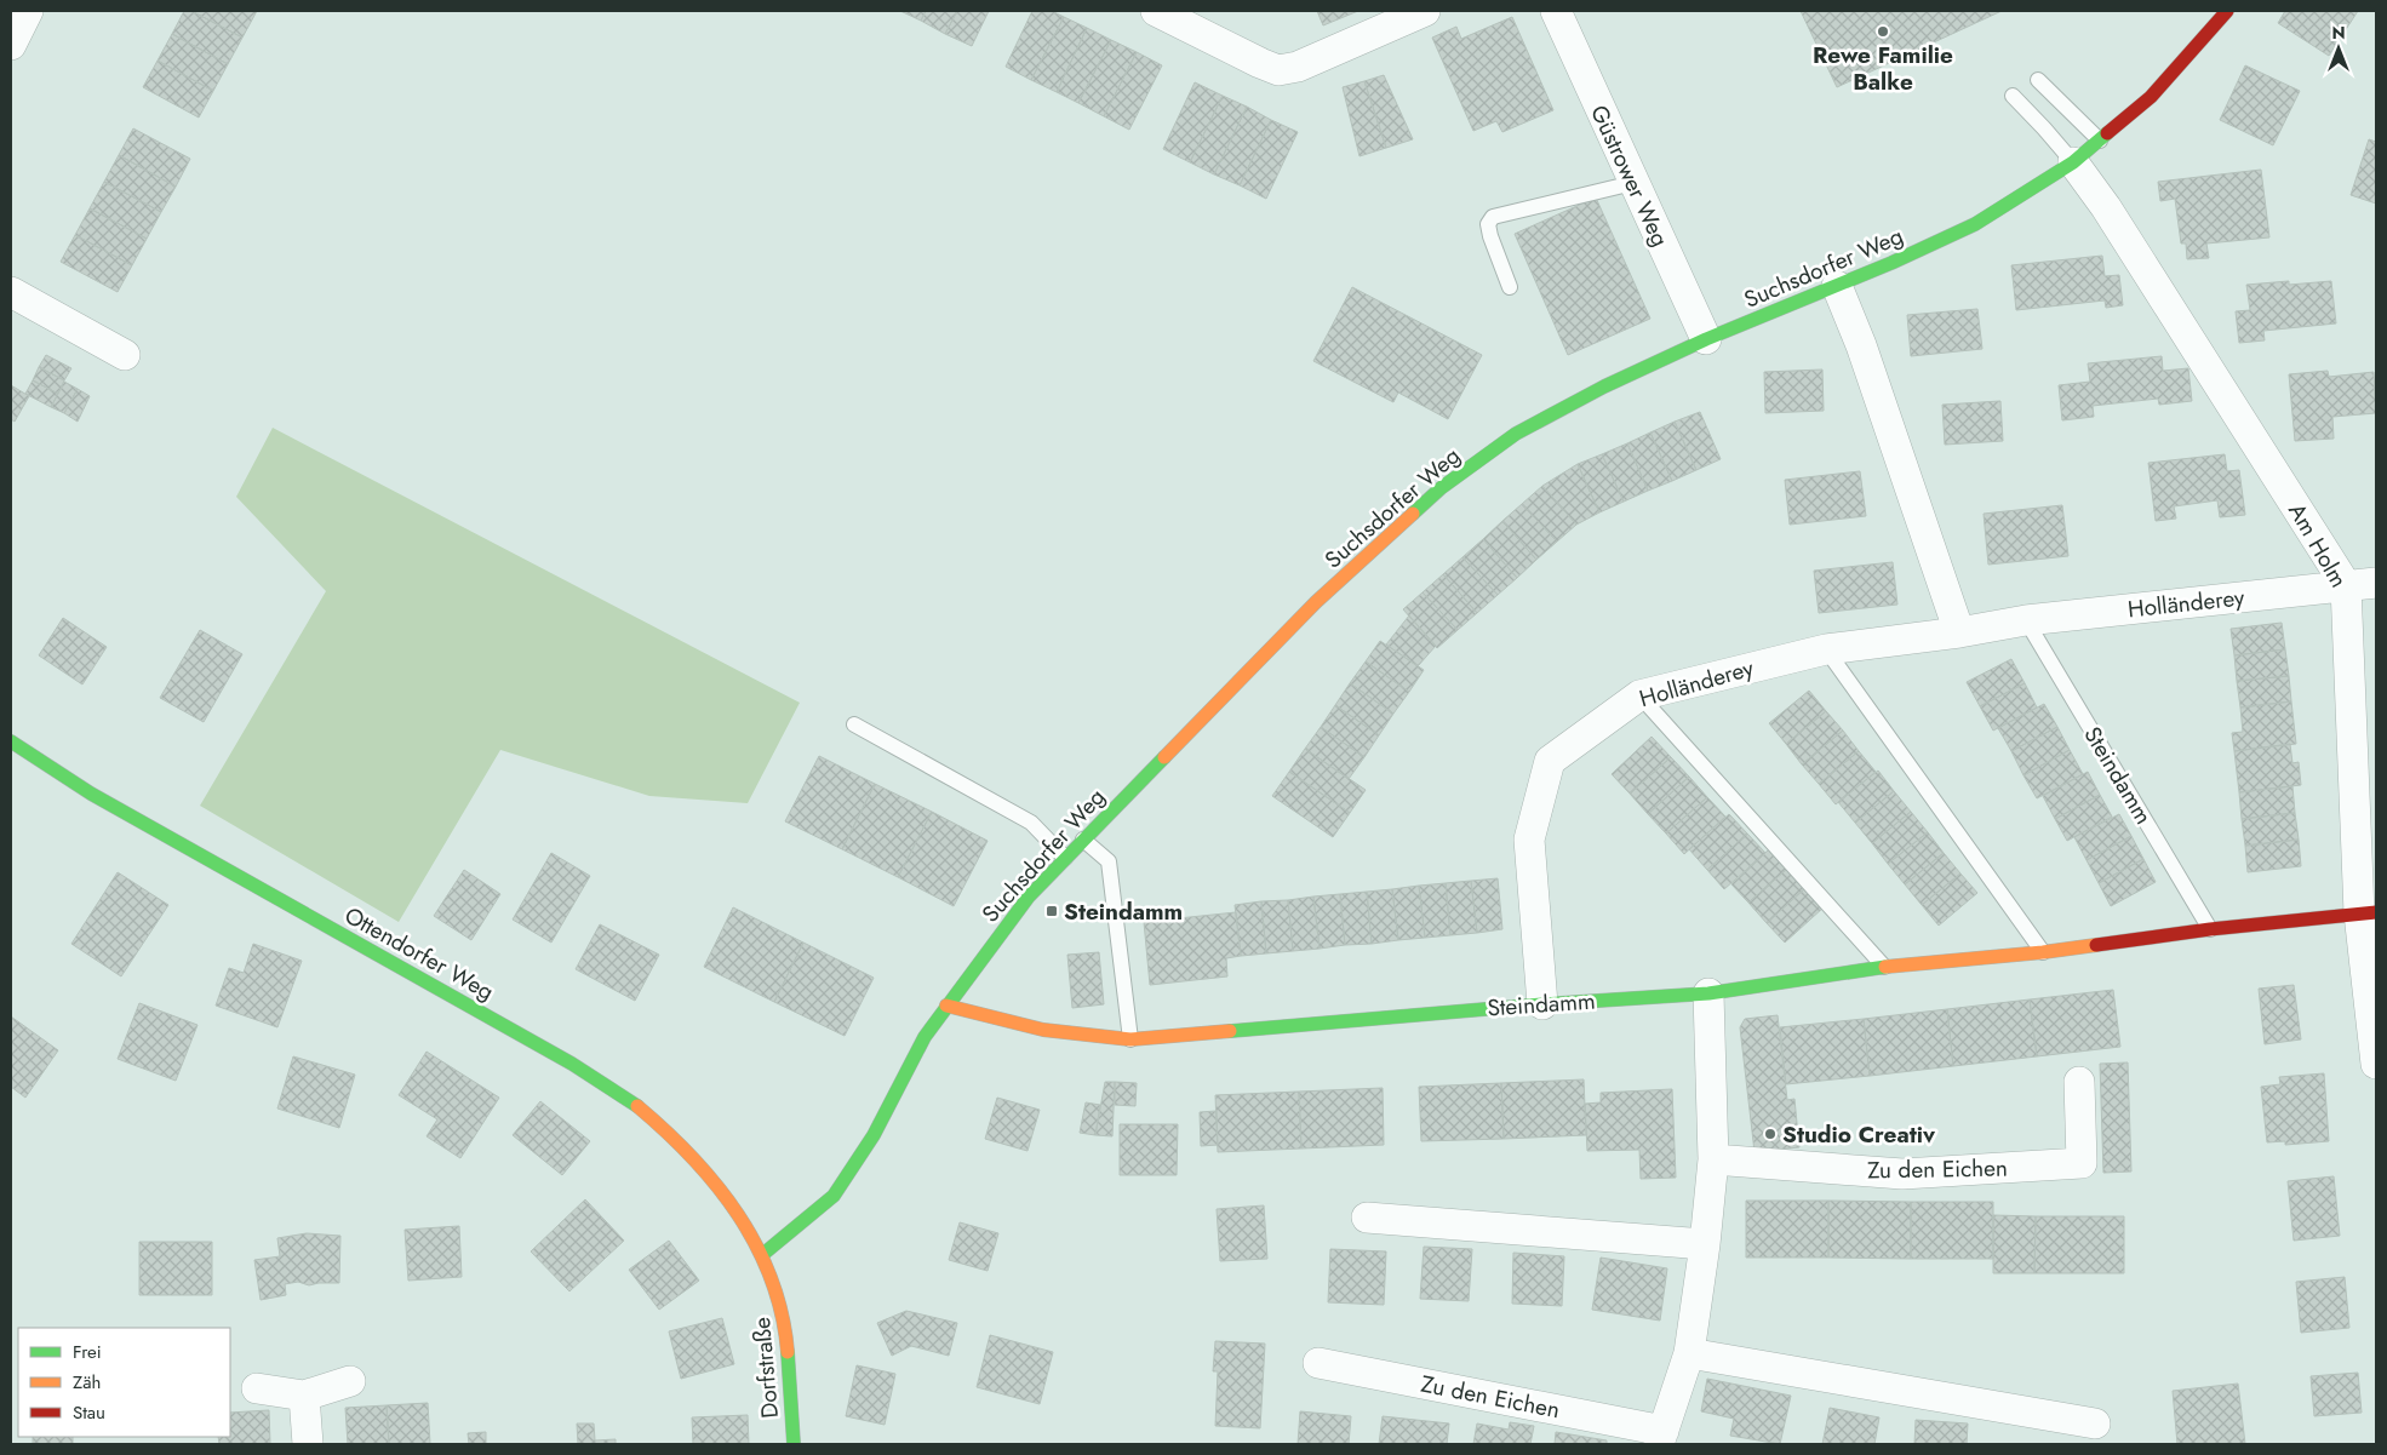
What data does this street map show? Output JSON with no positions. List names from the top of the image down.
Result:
{
  "streets": {
    "street": [
      "Güstrower Weg",
      "Suchsdorfer Weg",
      "Am Holm",
      "Holländerey",
      "Steindamm",
      "Ottendorfer Weg",
      "Zu den Eichen",
      "Dorfstraße"
    ]
  },
  "crossings": [
    ["Güstrower Weg", "Suchsdorfer Weg"],
    ["Suchsdorfer Weg", "Am Holm"],
    ["Suchsdorfer Weg", "Steindamm"],
    ["Suchsdorfer Weg", "Ottendorfer Weg"],
    ["Suchsdorfer Weg", "Dorfstraße"],
    ["Am Holm", "Holländerey"],
    ["Am Holm", "Steindamm"],
    ["Holländerey", "Steindamm"],
    ["Steindamm", "Zu den Eichen"],
    ["Ottendorfer Weg", "Dorfstraße"]
  ],
  "places": {
    "other": ["Rewe Familie Balke", "Studio Creativ"],
    "transit": ["Steindamm"]
  },
  "legend": ["Frei", "Zäh", "Stau"],
  "north": "top"
}
